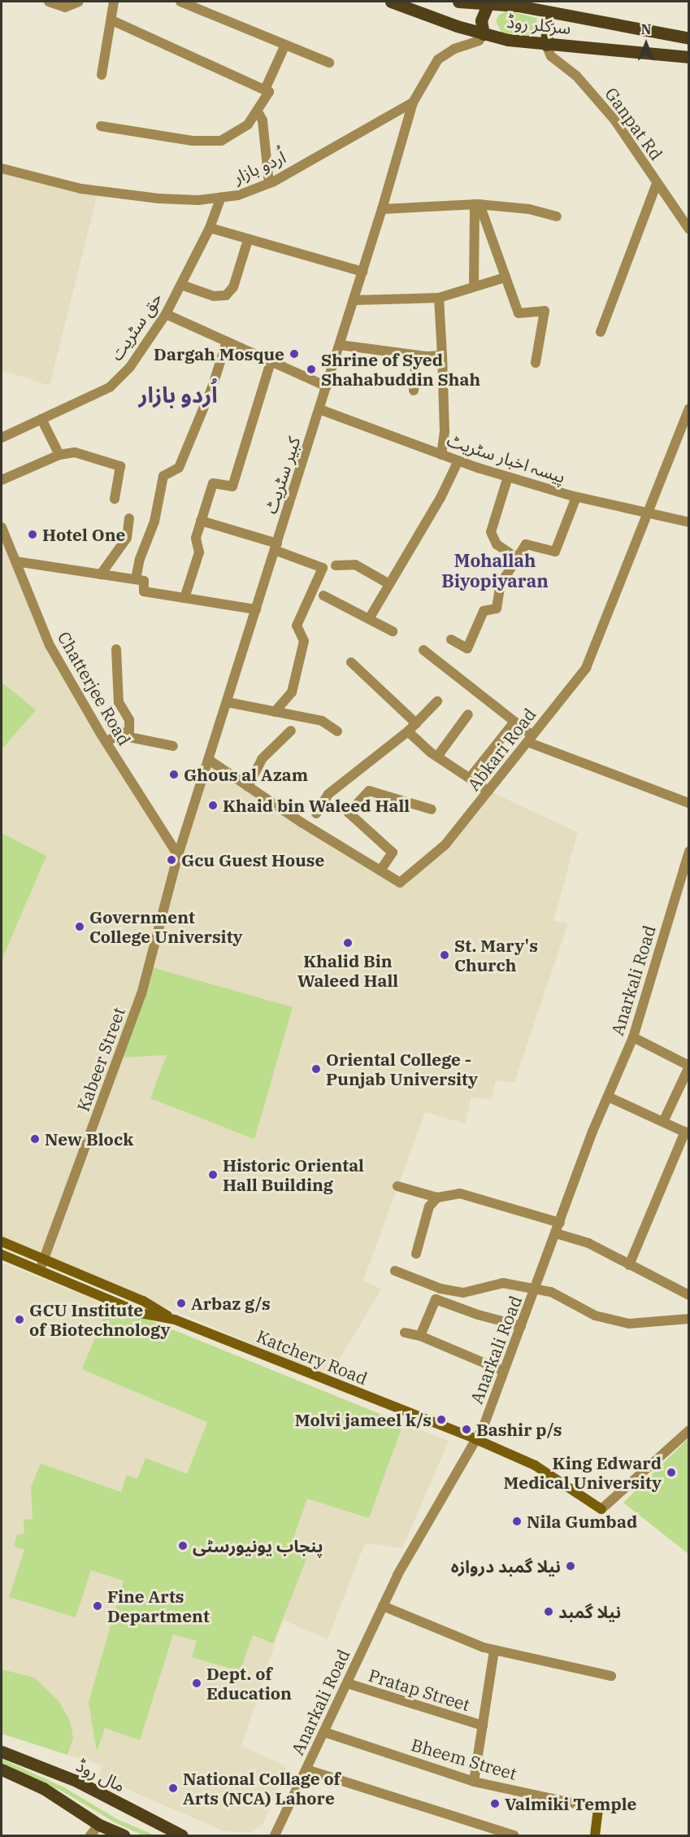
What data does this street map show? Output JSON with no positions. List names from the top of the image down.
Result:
{
  "streets": {
    "main road": ["سرکلر روڈ", "Katchery Road", "مال روڈ"],
    "street": [
      "Ganpat Rd",
      "اُردو بازار",
      "حق سٹریت",
      "پیسہ اخبار سٹریٹ",
      "کبیر سٹریٹ",
      "Chatterjee Road",
      "Abkari Road",
      "Anarkali Road",
      "Kabeer Street",
      "Pratap Street",
      "Bheem Street"
    ]
  },
  "crossings": [
    ["سرکلر روڈ", "Ganpat Rd"],
    ["اُردو بازار", "حق سٹریت"],
    ["اُردو بازار", "کبیر سٹریٹ"],
    ["پیسہ اخبار سٹریٹ", "کبیر سٹریٹ"],
    ["پیسہ اخبار سٹریٹ", "Abkari Road"],
    ["کبیر سٹریٹ", "Chatterjee Road"],
    ["کبیر سٹریٹ", "Abkari Road"],
    ["کبیر سٹریٹ", "Kabeer Street"],
    ["Chatterjee Road", "Kabeer Street"],
    ["Anarkali Road", "Katchery Road"],
    ["Anarkali Road", "Pratap Street"],
    ["Anarkali Road", "Bheem Street"],
    ["Kabeer Street", "Katchery Road"]
  ],
  "districts": ["اُردو بازار", "Mohallah Biyopiyaran"],
  "places": [
    "Dargah Mosque",
    "Shrine of Syed Shahabuddin Shah",
    "Hotel One",
    "Ghous al Azam",
    "Khaid bin Waleed Hall",
    "Gcu Guest House",
    "Government College University",
    "Khalid Bin Waleed Hall",
    "St. Mary's Church",
    "Oriental College - Punjab University",
    "New Block",
    "Historic Oriental Hall Building",
    "Arbaz g/s",
    "GCU Institute of Biotechnology",
    "Molvi jameel k/s",
    "Bashir p/s",
    "King Edward Medical University",
    "Nila Gumbad",
    "پنجاب یونیورسٹی",
    "نیلا گمبد دروازہ",
    "Fine Arts Department",
    "نیلا گمبد",
    "Dept. of Education",
    "National Collage of Arts (NCA) Lahore",
    "Valmiki Temple"
  ],
  "north": "top"
}
